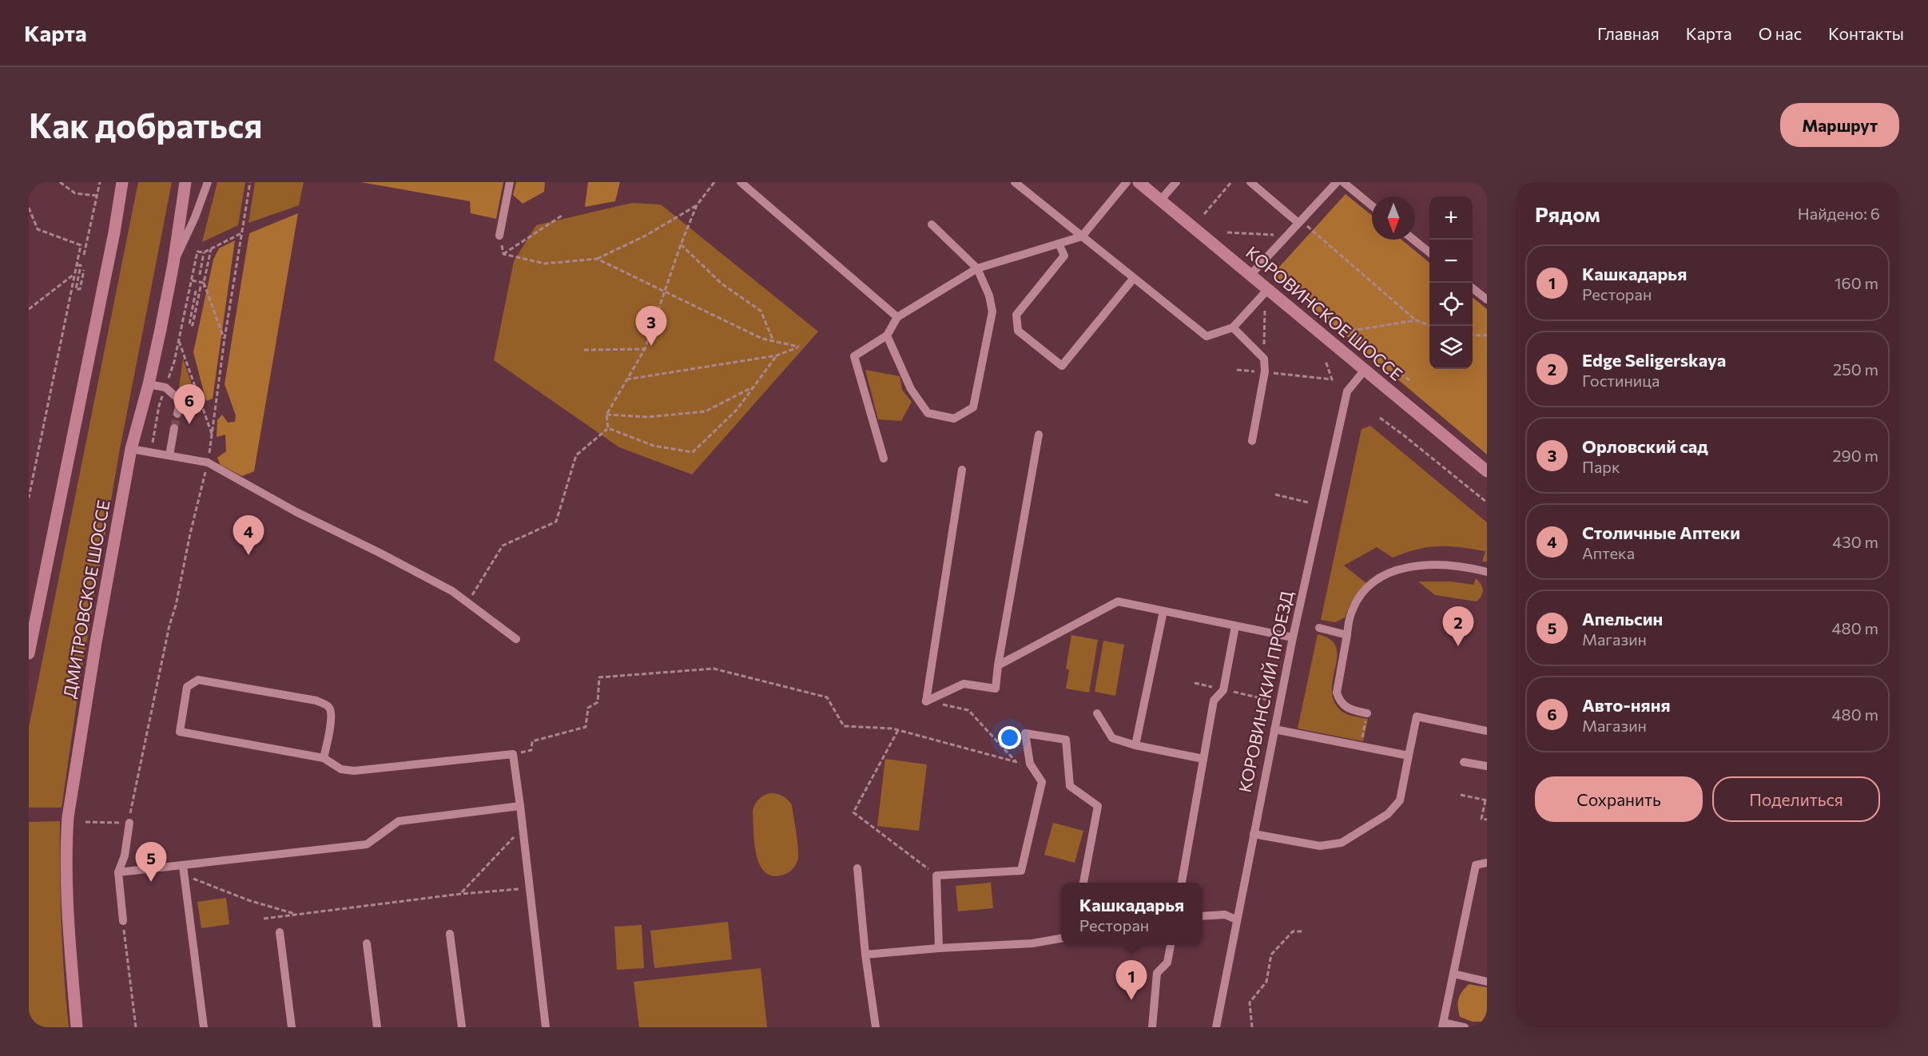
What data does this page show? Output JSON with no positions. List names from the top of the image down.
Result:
{
  "streets": {
    "main road": ["КОРОВИНСКОЕ ШОССЕ", "ДМИТРОВСКОЕ ШОССЕ"],
    "street": ["КОРОВИНСКИЙ ПРОЕЗД"]
  },
  "crossings": [
    ["КОРОВИНСКОЕ ШОССЕ", "КОРОВИНСКИЙ ПРОЕЗД"]
  ],
  "north": "bottom",
  "page": {
    "header": "Карта",
    "nav": [
      "Главная",
      "Карта",
      "О нас",
      "Контакты"
    ],
    "buttons": [
      "Маршрут",
      ["Сохранить", "Поделиться"]
    ],
    "title": "Как добраться",
    "heading": ["Рядом", "Найдено: 6"],
    "map_buttons": ["+", "−"],
    "list": [
      {
        "mark": "1",
        "name": "Кашкадарья",
        "note": "Ресторан",
        "value": "160 m"
      },
      {
        "mark": "2",
        "name": "Edge Seligerskaya",
        "note": "Гостиница",
        "value": "250 m"
      },
      {
        "mark": "3",
        "name": "Орловский сад",
        "note": "Парк",
        "value": "290 m"
      },
      {
        "mark": "4",
        "name": "Столичные Аптеки",
        "note": "Аптека",
        "value": "430 m"
      },
      {
        "mark": "5",
        "name": "Апельсин",
        "note": "Магазин",
        "value": "480 m"
      },
      {
        "mark": "6",
        "name": "Авто-няня",
        "note": "Магазин",
        "value": "480 m"
      }
    ],
    "pins": [
      "3",
      "6",
      "4",
      "2",
      "5",
      "1"
    ],
    "popup": ["Кашкадарья", "Ресторан"]
  }
}
